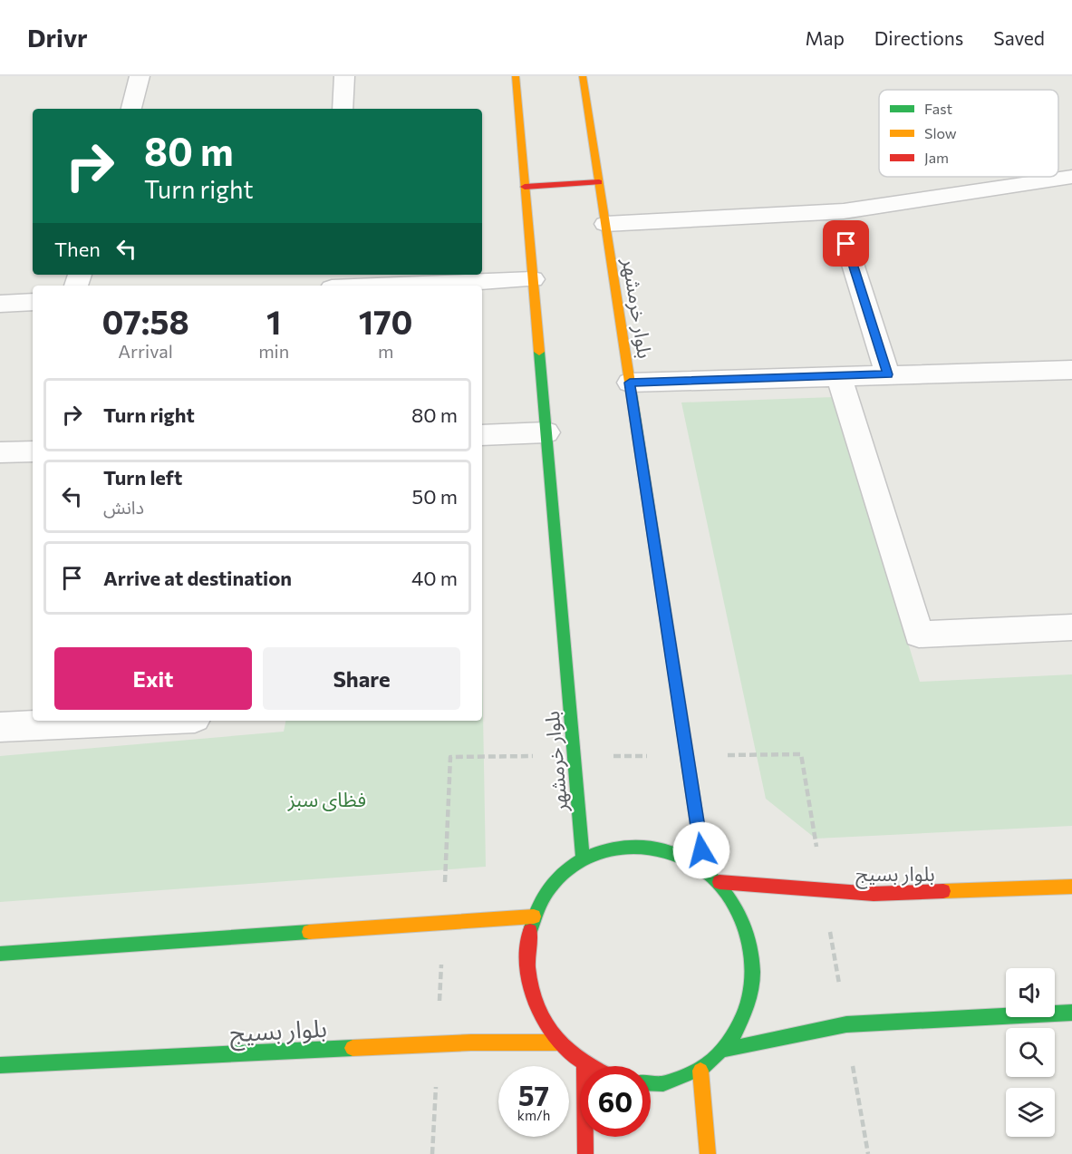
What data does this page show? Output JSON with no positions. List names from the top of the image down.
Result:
{
  "streets": {
    "main road": ["بلوار خرمشهر", "بلوار بسیج"]
  },
  "parks": ["فظای سبز"],
  "legend": ["Fast", "Slow", "Jam"],
  "page": {
    "header": "Drivr",
    "nav": ["Map", "Directions", "Saved"],
    "turn": ["80 m", "Turn right"],
    "then": "Then",
    "eta": [
      "07:58",
      "Arrival",
      "1",
      "min",
      "170",
      "m"
    ],
    "list": [
      {
        "name": "Turn right",
        "value": "80 m"
      },
      {
        "name": "Turn left",
        "note": "دانش",
        "value": "50 m"
      },
      {
        "name": "Arrive at destination",
        "value": "40 m"
      }
    ],
    "buttons": ["Exit", "Share"],
    "speed": "57 km/h",
    "limit": "60"
  }
}
